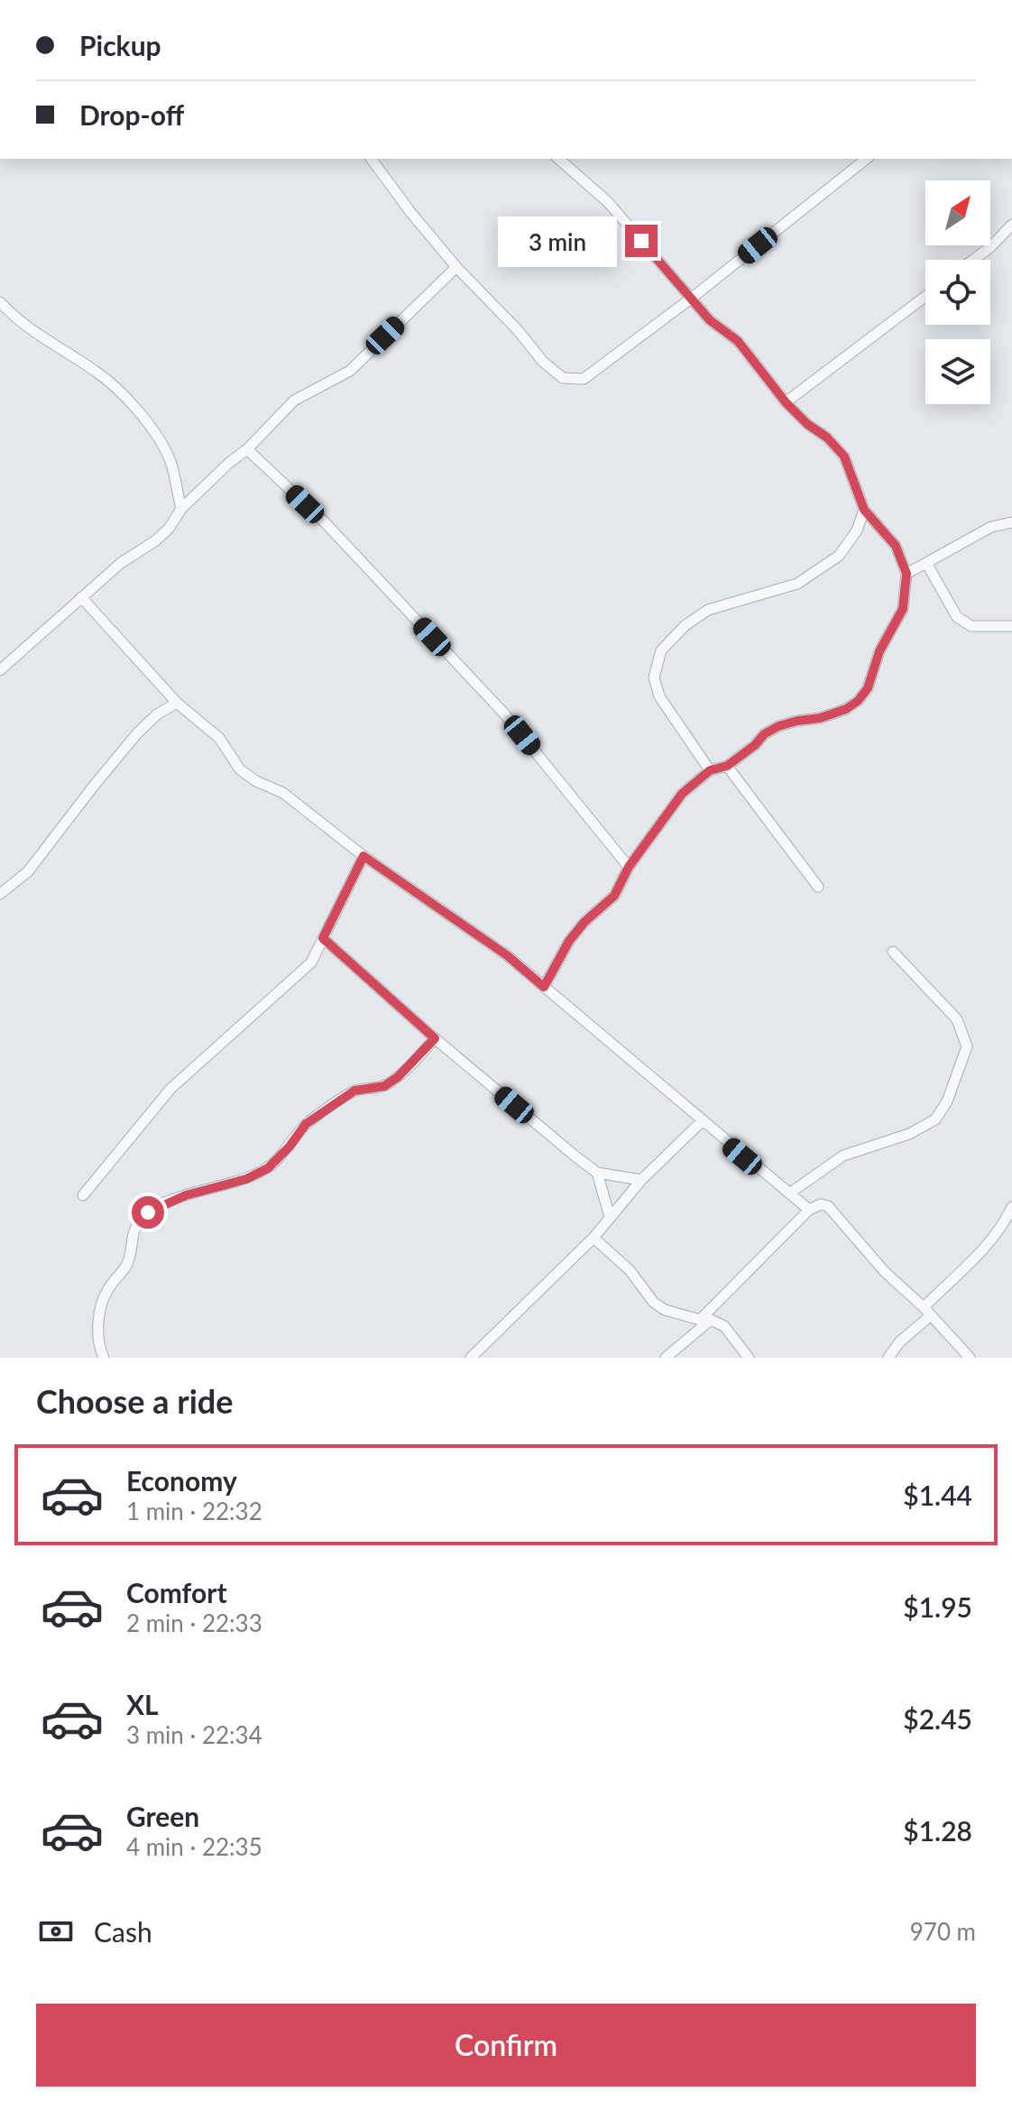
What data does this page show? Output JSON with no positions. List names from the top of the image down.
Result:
{
  "north": "top right",
  "page": {
    "banner": ["Pickup", "Drop-off"],
    "bubble": "3 min",
    "heading": "Choose a ride",
    "list": [
      {
        "name": "Economy",
        "note": "1 min · 22:32",
        "value": "$1.44"
      },
      {
        "name": "Comfort",
        "note": "2 min · 22:33",
        "value": "$1.95"
      },
      {
        "name": "XL",
        "note": "3 min · 22:34",
        "value": "$2.45"
      },
      {
        "name": "Green",
        "note": "4 min · 22:35",
        "value": "$1.28"
      }
    ],
    "pay": ["Cash", "970 m"],
    "buttons": "Confirm"
  }
}
